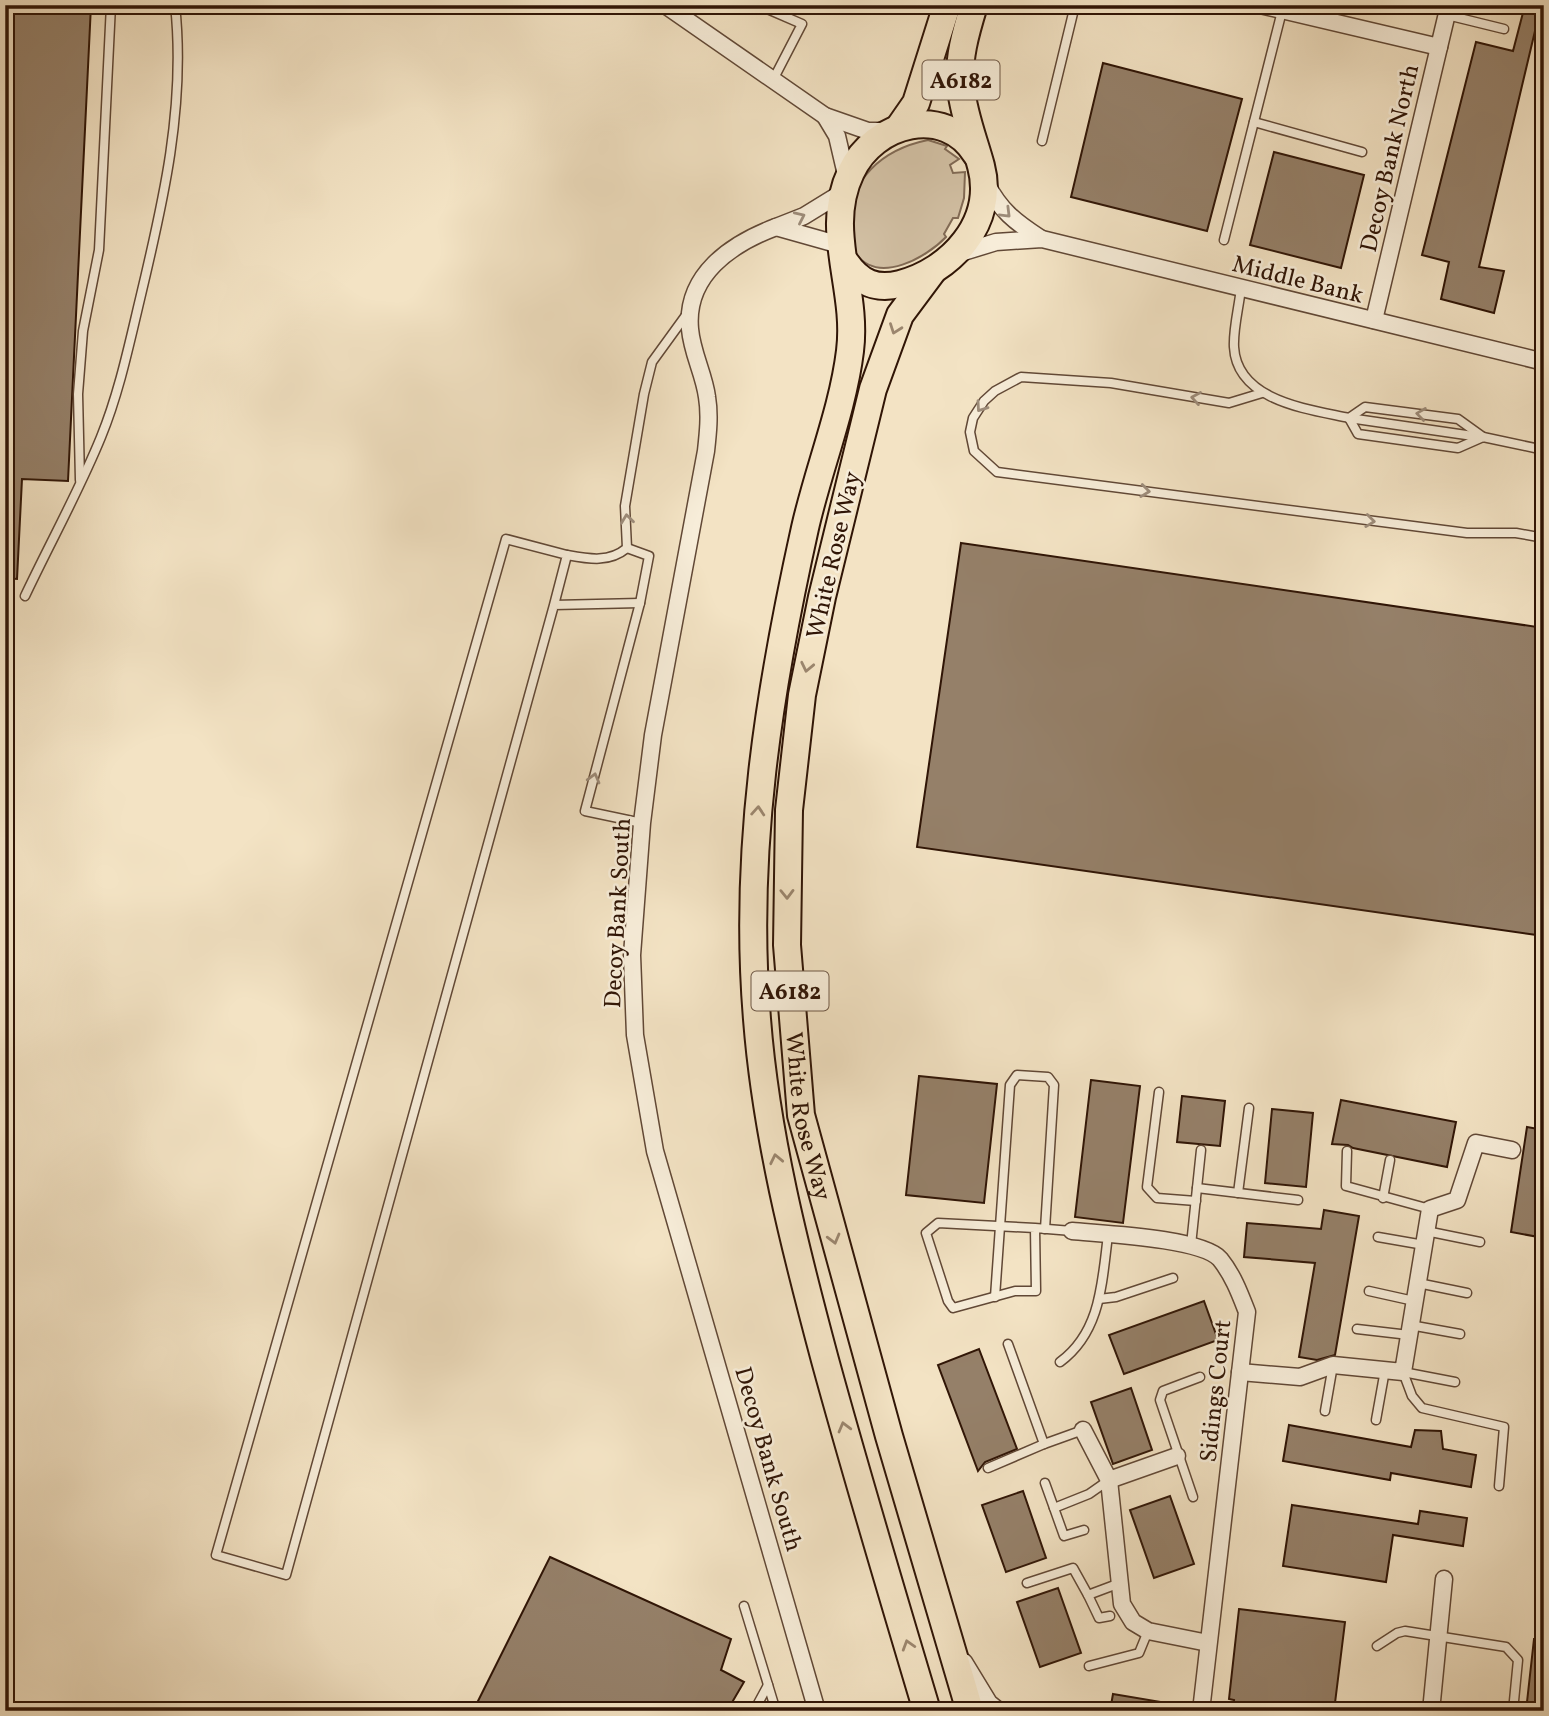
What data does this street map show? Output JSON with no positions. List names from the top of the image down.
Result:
{
  "streets": {
    "highway": ["A6182", "White Rose Way"],
    "street": [
      "Decoy Bank North",
      "Middle Bank",
      "Decoy Bank South",
      "Sidings Court"
    ]
  },
  "crossings": [
    ["Decoy Bank North", "Middle Bank"],
    ["Middle Bank", "White Rose Way"]
  ]
}
